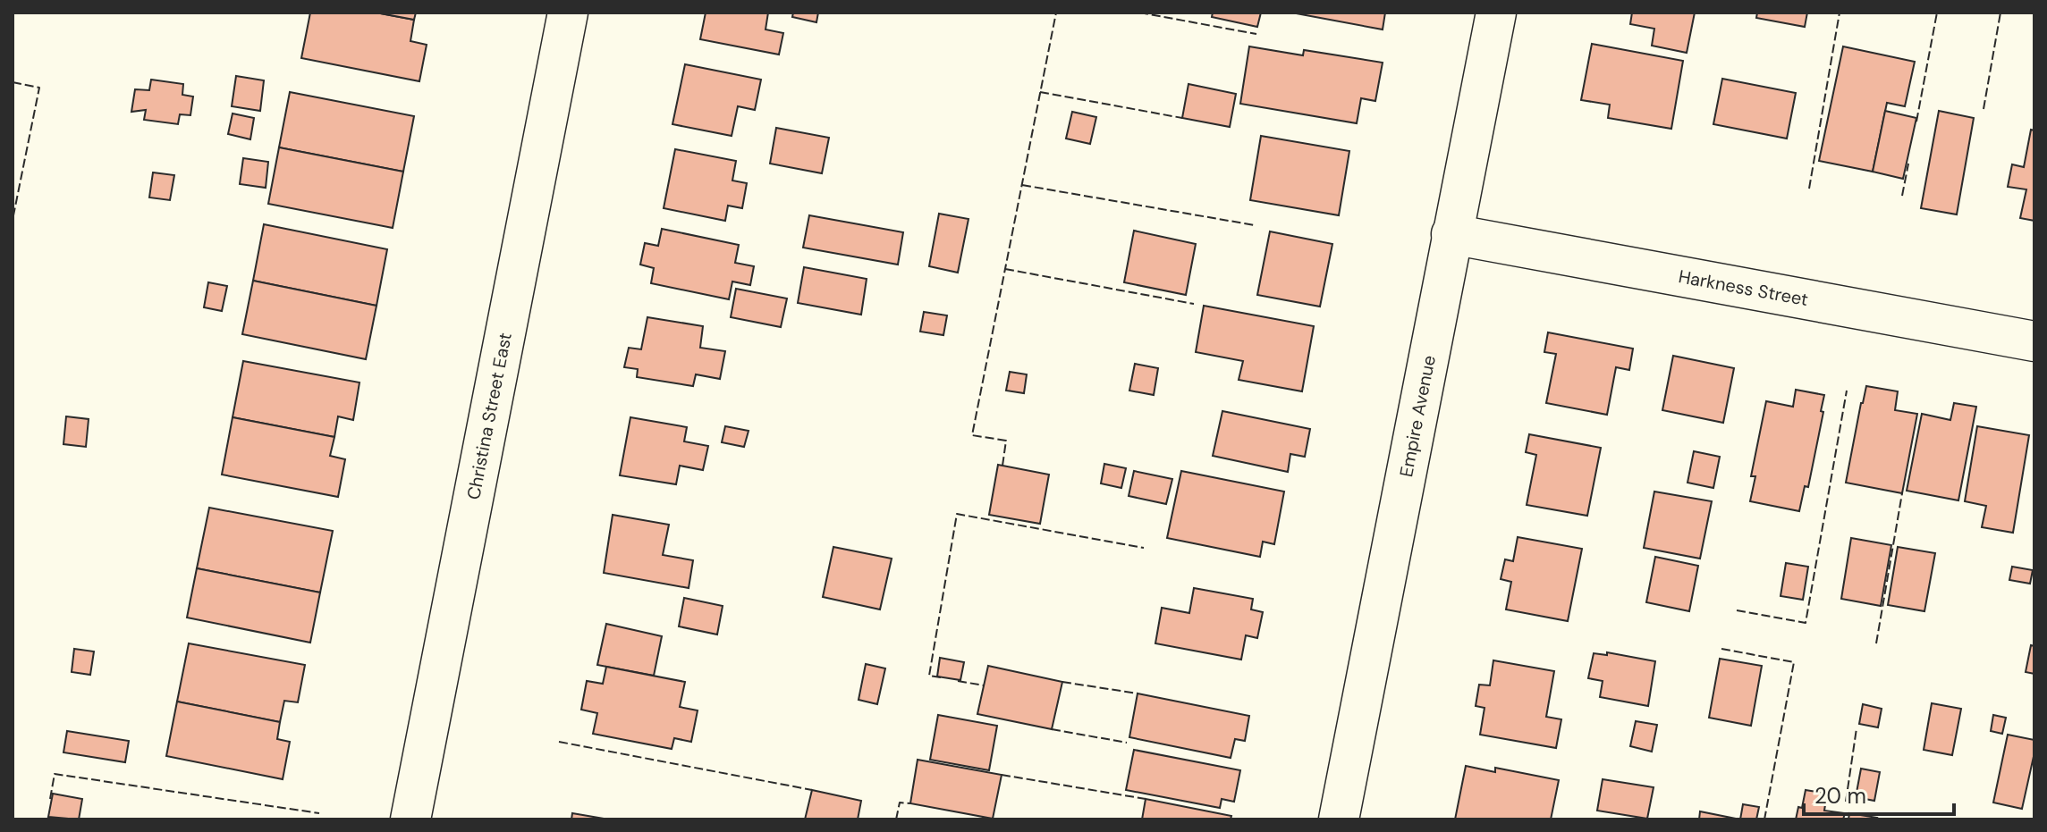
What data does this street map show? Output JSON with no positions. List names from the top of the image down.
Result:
{
  "streets": {
    "street": ["Harkness Street", "Empire Avenue", "Christina Street East"]
  },
  "crossings": [
    ["Harkness Street", "Empire Avenue"]
  ],
  "scale_bar": "20 m"
}
